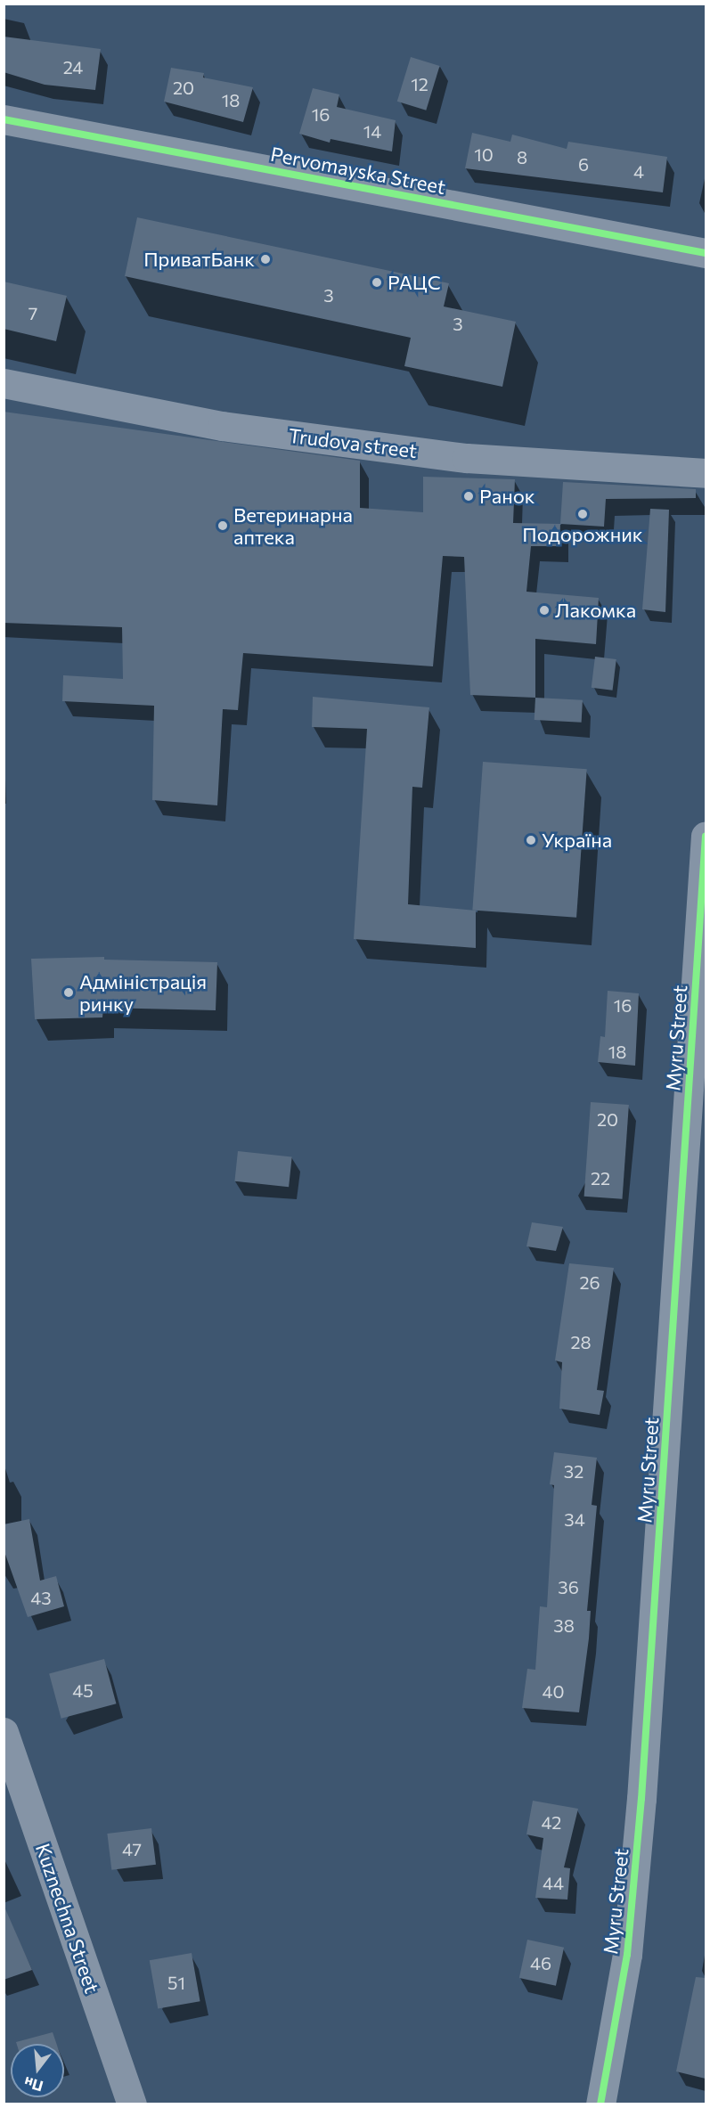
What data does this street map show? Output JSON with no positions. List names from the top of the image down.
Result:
{
  "streets": {
    "street": [
      "Pervomayska Street",
      "Trudova street",
      "Myru Street",
      "Kuznechna Street"
    ]
  },
  "places": [
    "ПриватБанк",
    "РАЦС",
    "Ранок",
    "Подорожник",
    "Ветеринарна аптека",
    "Лакомка",
    "Україна",
    "Адміністрація ринку"
  ],
  "house_numbers": [
    "24",
    "12",
    "20",
    "18",
    "16",
    "14",
    "10",
    "8",
    "6",
    "4",
    "3",
    "7",
    "3",
    "16",
    "18",
    "20",
    "22",
    "26",
    "28",
    "32",
    "34",
    "36",
    "43",
    "38",
    "45",
    "40",
    "42",
    "47",
    "44",
    "46",
    "51"
  ],
  "north": "bottom"
}
